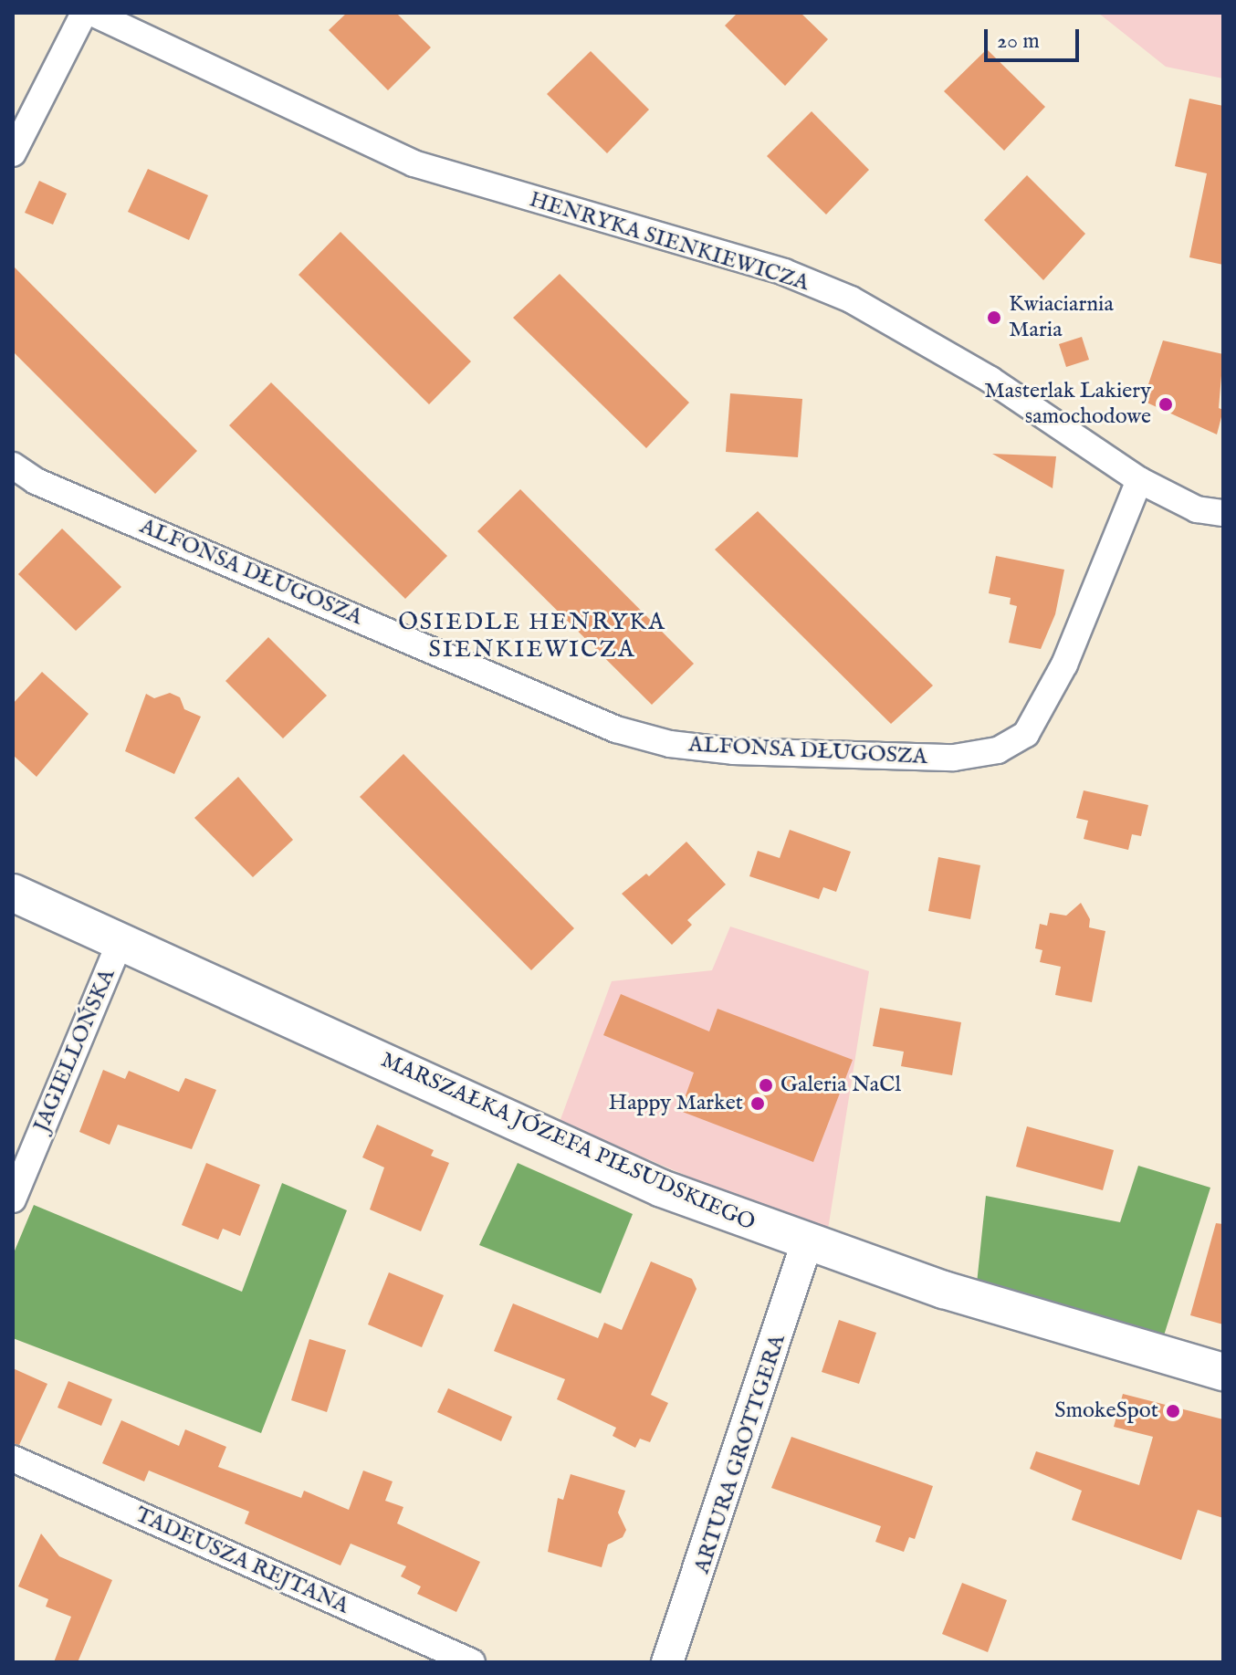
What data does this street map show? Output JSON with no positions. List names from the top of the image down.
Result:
{
  "streets": {
    "main road": ["MARSZAŁKA JÓZEFA PIŁSUDSKIEGO"],
    "street": [
      "HENRYKA SIENKIEWICZA",
      "ALFONSA DŁUGOSZA",
      "JAGIELLOŃSKA",
      "ARTURA GROTTGERA",
      "TADEUSZA REJTANA"
    ]
  },
  "crossings": [
    ["HENRYKA SIENKIEWICZA", "ALFONSA DŁUGOSZA"],
    ["JAGIELLOŃSKA", "MARSZAŁKA JÓZEFA PIŁSUDSKIEGO"],
    ["MARSZAŁKA JÓZEFA PIŁSUDSKIEGO", "ARTURA GROTTGERA"]
  ],
  "districts": ["OSIEDLE HENRYKA SIENKIEWICZA"],
  "places": [
    "Kwiaciarnia Maria",
    "Masterlak Lakiery samochodowe",
    "Galeria NaCl",
    "Happy Market",
    "SmokeSpot"
  ],
  "scale_bar": "20 m"
}
